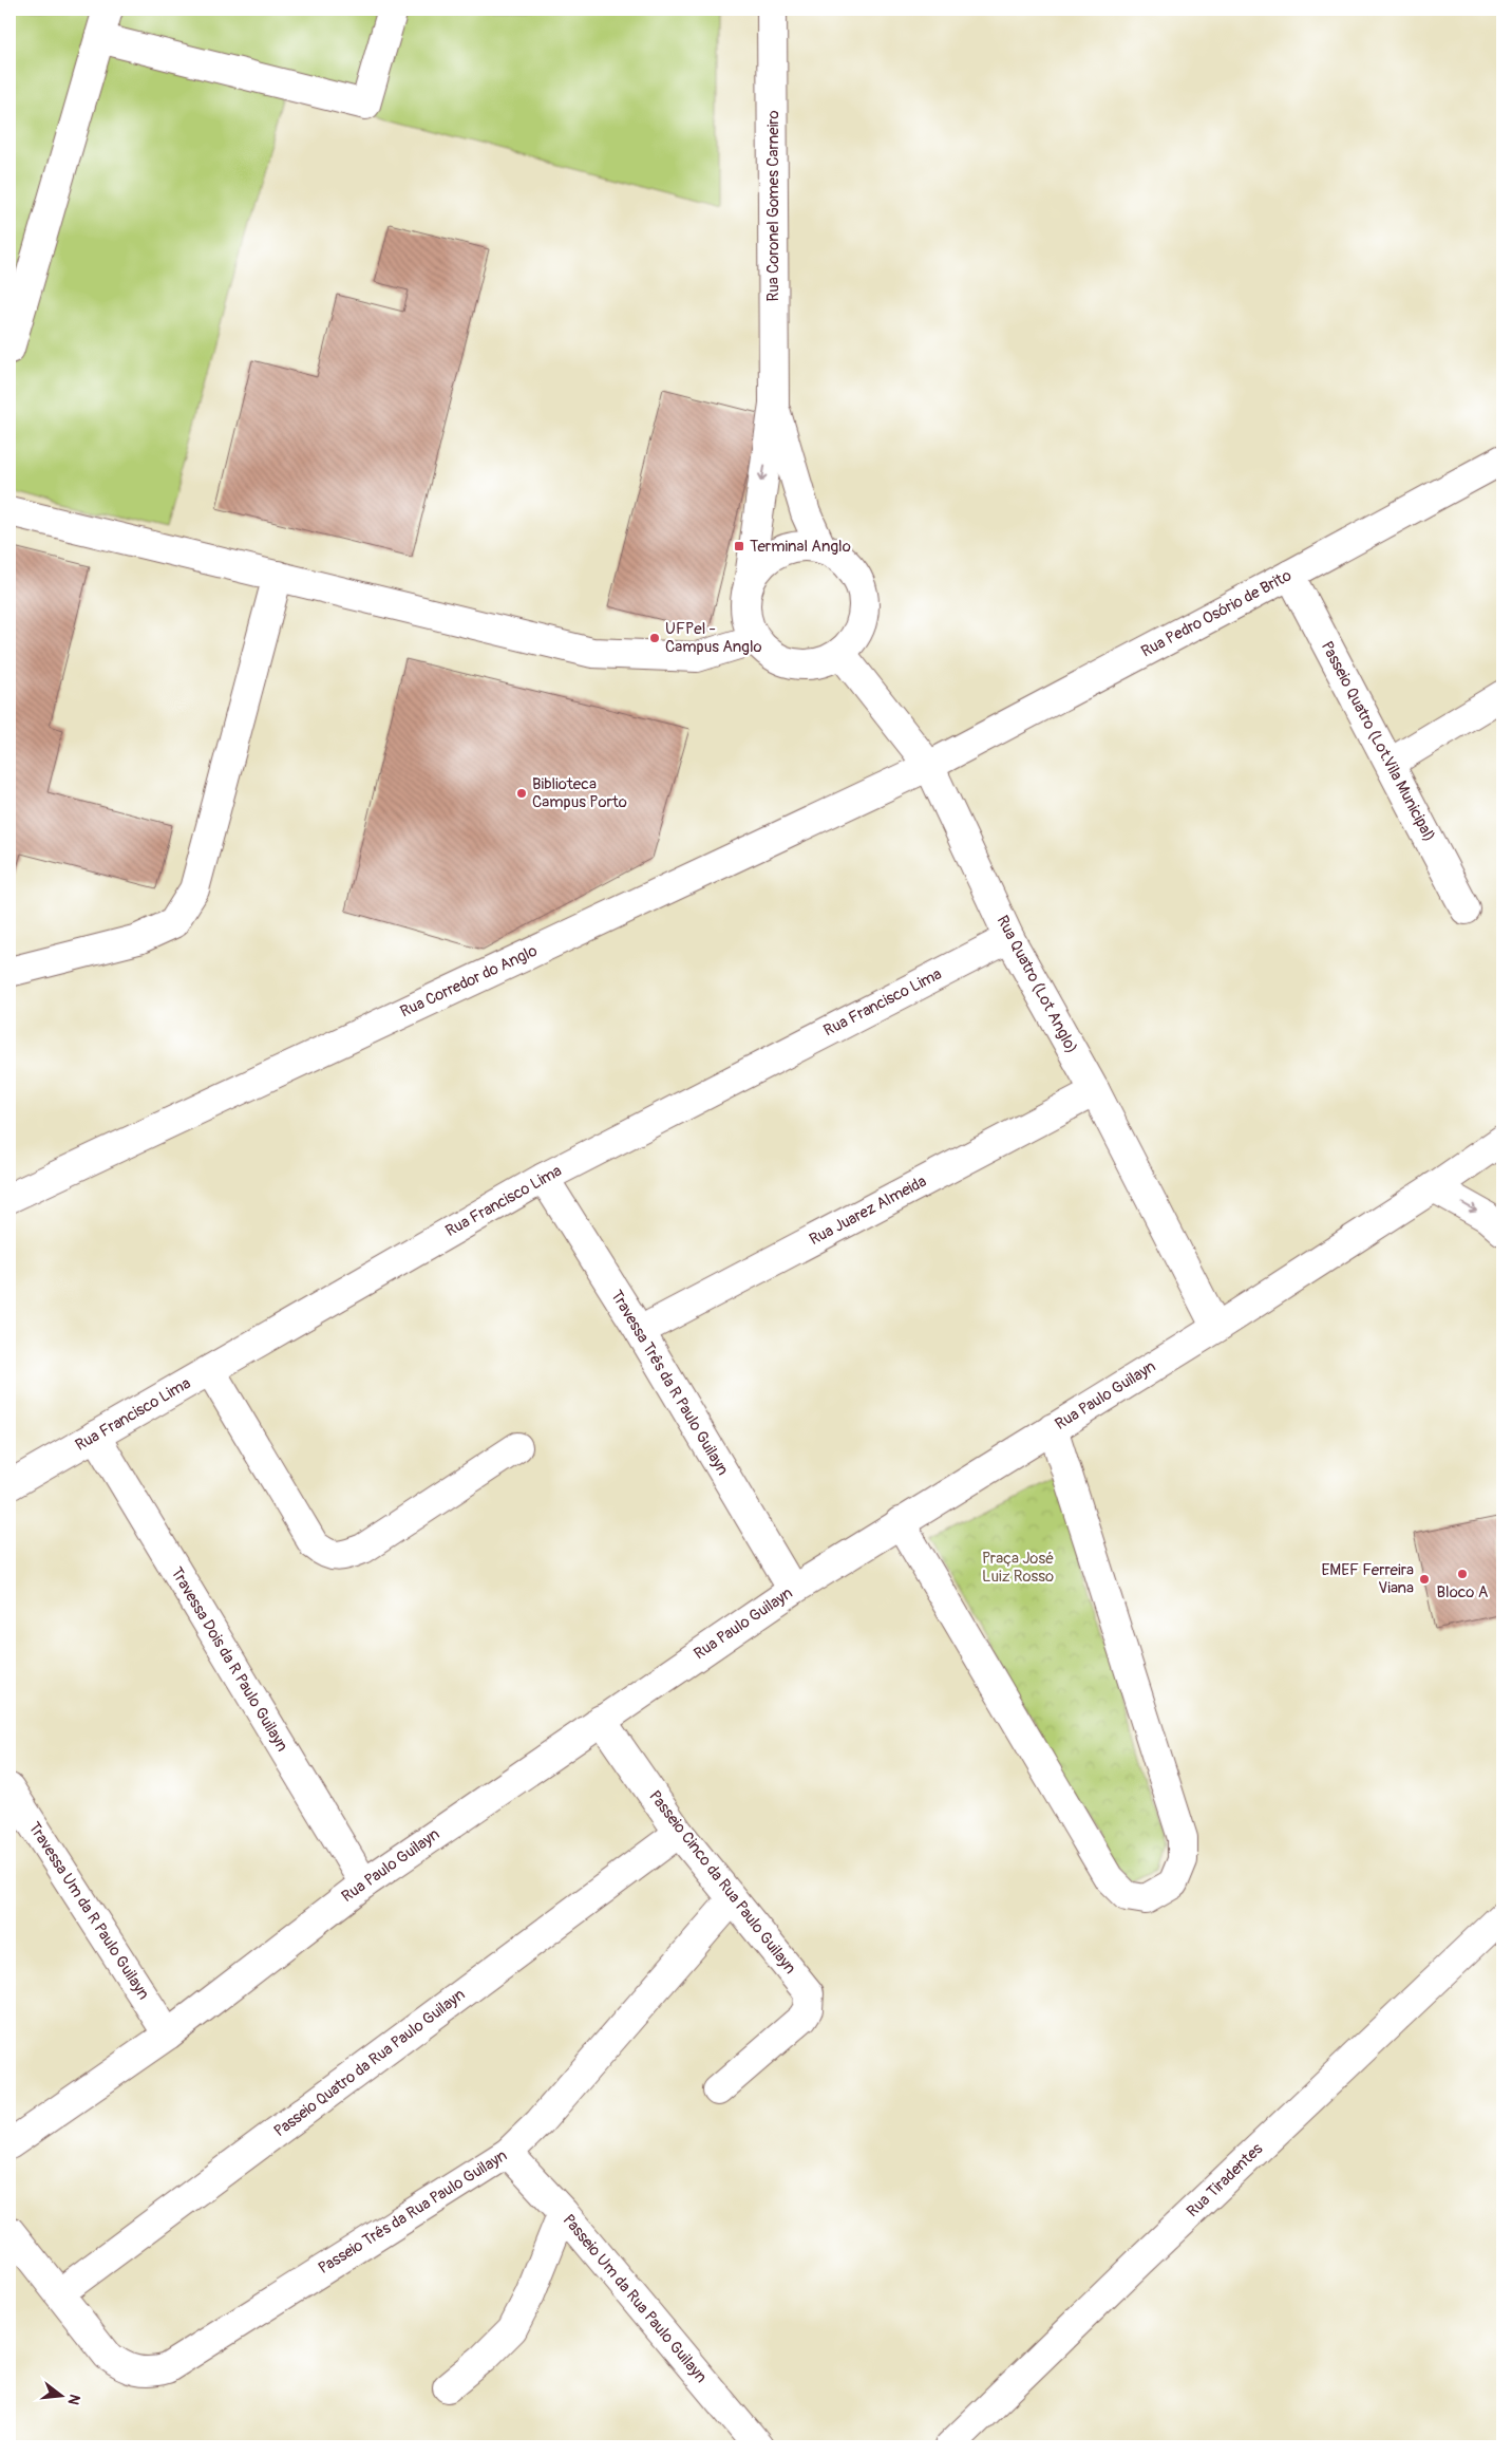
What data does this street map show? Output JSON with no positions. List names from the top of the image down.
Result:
{
  "streets": {
    "street": [
      "Rua Coronel Gomes Carneiro",
      "Rua Pedro Osório de Brito",
      "Passeio Quatro (Lot.Vila Municipal)",
      "Rua Corredor do Anglo",
      "Rua Quatro (Lot Anglo)",
      "Rua Francisco Lima",
      "Rua Juarez Almeida",
      "Travessa Três da R Paulo Guilayn",
      "Rua Paulo Guilayn",
      "Travessa Dois da R Paulo Guilayn",
      "Passeio Cinco da Rua Paulo Guilayn",
      "Travessa Um da R Paulo Guilayn",
      "Passeio Quatro da Rua Paulo Guilayn",
      "Rua Tiradentes",
      "Passeio Três da Rua Paulo Guilayn",
      "Passeio Um da Rua Paulo Guilayn"
    ]
  },
  "crossings": [
    ["Rua Coronel Gomes Carneiro", "Rua Quatro (Lot Anglo)"],
    ["Rua Pedro Osório de Brito", "Passeio Quatro (Lot.Vila Municipal)"],
    ["Rua Pedro Osório de Brito", "Rua Corredor do Anglo"],
    ["Rua Pedro Osório de Brito", "Rua Quatro (Lot Anglo)"],
    ["Rua Corredor do Anglo", "Rua Quatro (Lot Anglo)"],
    ["Rua Quatro (Lot Anglo)", "Rua Francisco Lima"],
    ["Rua Quatro (Lot Anglo)", "Rua Juarez Almeida"],
    ["Rua Quatro (Lot Anglo)", "Rua Paulo Guilayn"],
    ["Rua Francisco Lima", "Travessa Três da R Paulo Guilayn"],
    ["Rua Francisco Lima", "Travessa Dois da R Paulo Guilayn"],
    ["Rua Juarez Almeida", "Travessa Três da R Paulo Guilayn"],
    ["Travessa Três da R Paulo Guilayn", "Rua Paulo Guilayn"],
    ["Rua Paulo Guilayn", "Travessa Dois da R Paulo Guilayn"],
    ["Rua Paulo Guilayn", "Passeio Cinco da Rua Paulo Guilayn"],
    ["Rua Paulo Guilayn", "Travessa Um da R Paulo Guilayn"],
    ["Passeio Cinco da Rua Paulo Guilayn", "Passeio Quatro da Rua Paulo Guilayn"],
    ["Passeio Cinco da Rua Paulo Guilayn", "Passeio Três da Rua Paulo Guilayn"],
    ["Passeio Quatro da Rua Paulo Guilayn", "Passeio Três da Rua Paulo Guilayn"],
    ["Passeio Três da Rua Paulo Guilayn", "Passeio Um da Rua Paulo Guilayn"]
  ],
  "parks": ["Praça José Luiz Rosso"],
  "places": {
    "transit": ["Terminal Anglo"],
    "other": [
      "UFPel - Campus Anglo",
      "Biblioteca Campus Porto",
      "Bloco A",
      "EMEF Ferreira Viana"
    ]
  },
  "north": "right"
}
